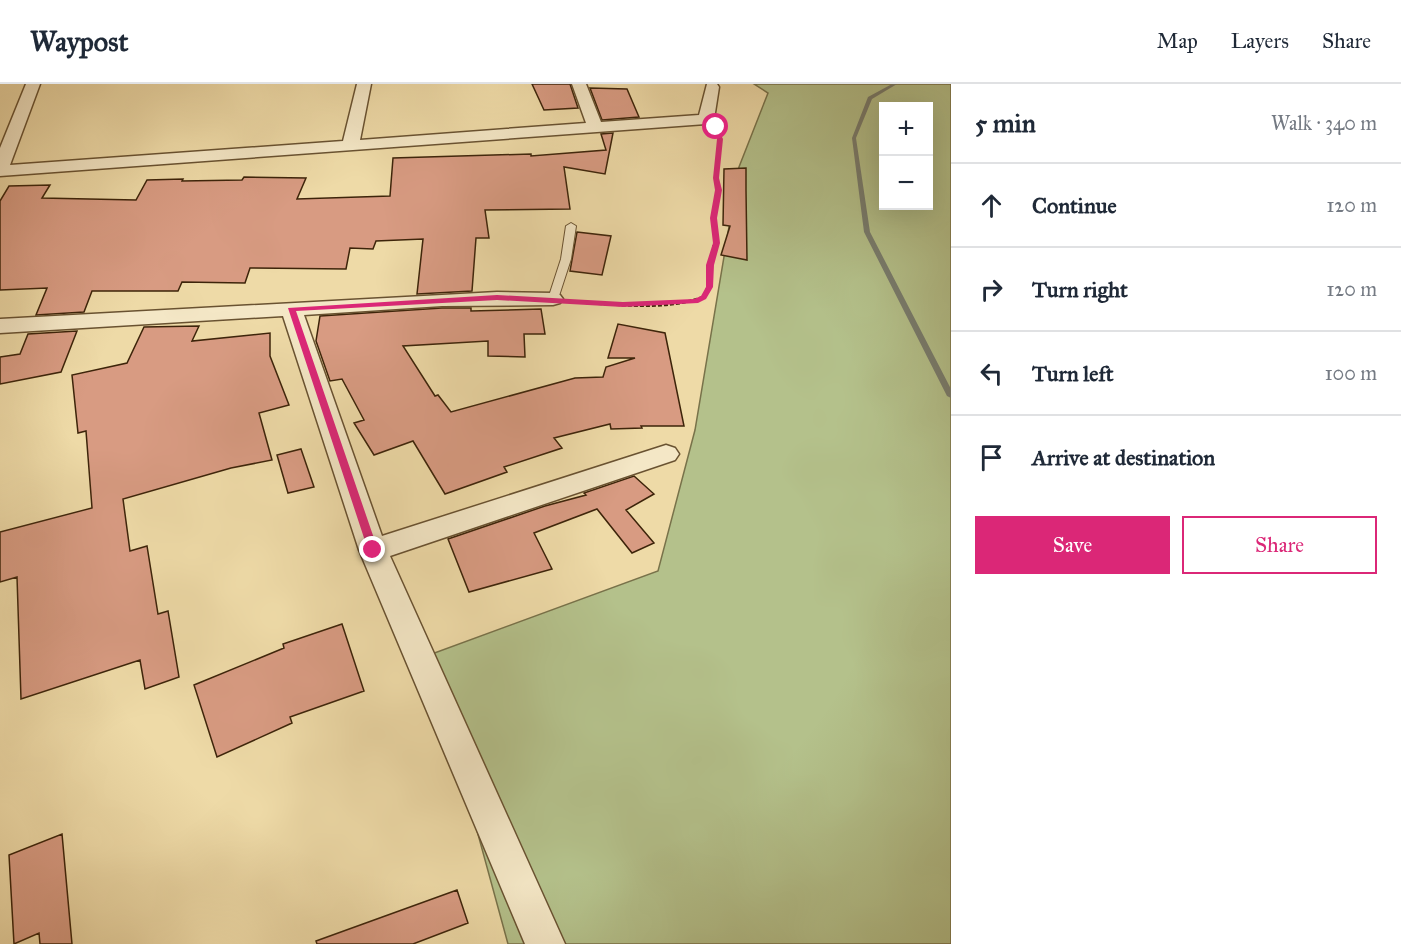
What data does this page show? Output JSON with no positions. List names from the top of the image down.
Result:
{
  "page": {
    "header": "Waypost",
    "nav": ["Map", "Layers", "Share"],
    "heading": ["5 min", "Walk · 340 m"],
    "map_buttons": ["+", "−"],
    "list": [
      ["Continue", "120 m"],
      ["Turn right", "120 m"],
      ["Turn left", "100 m"],
      "Arrive at destination"
    ],
    "buttons": ["Save", "Share"]
  }
}
